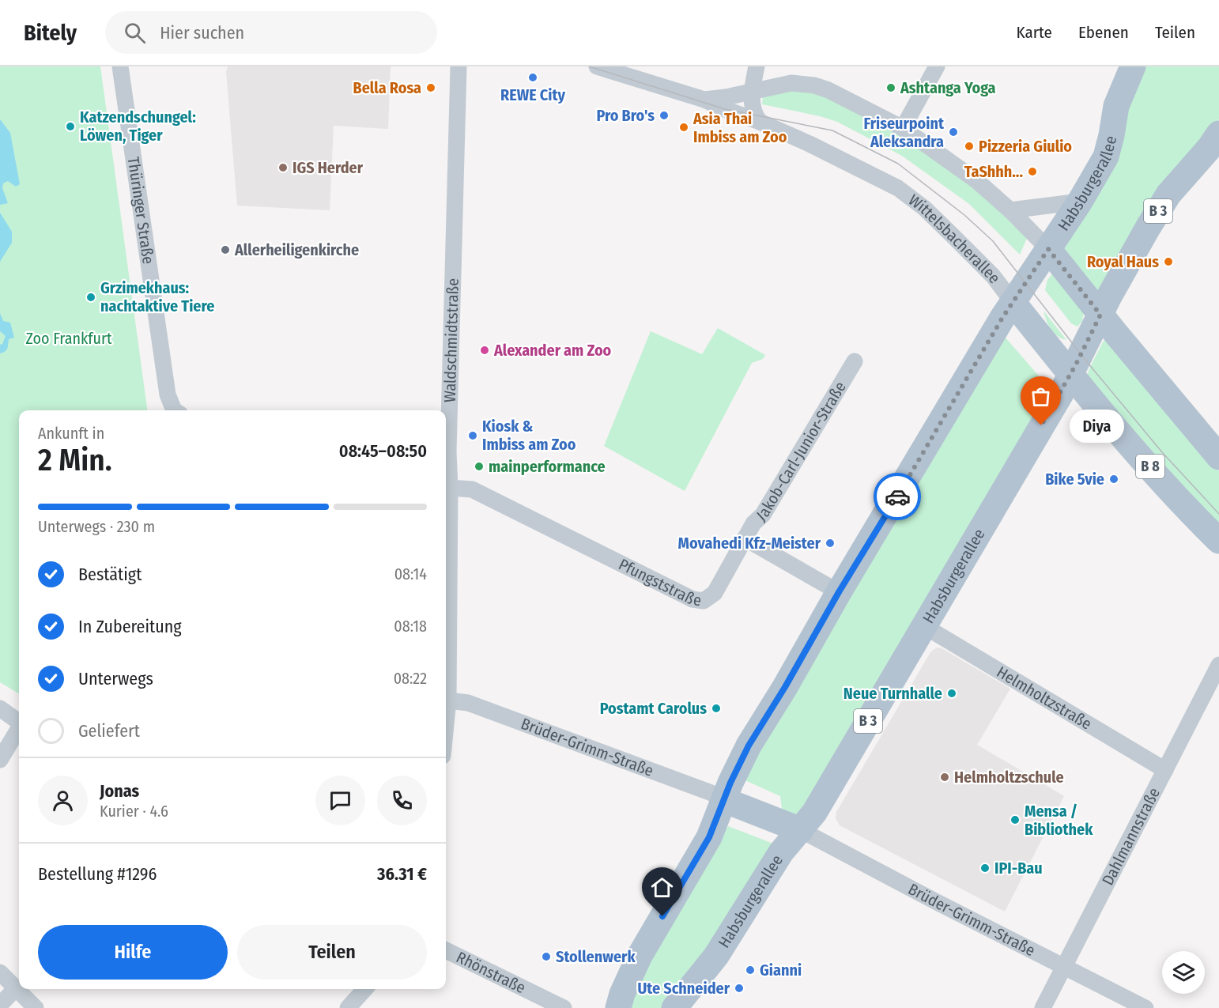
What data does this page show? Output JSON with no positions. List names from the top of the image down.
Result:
{
  "streets": {
    "main road": [
      "Habsburgerallee",
      "B 3",
      "Wittelsbacherallee",
      "B 8"
    ],
    "street": [
      "Thüringer Straße",
      "Waldschmidtstraße",
      "Jakob-Carl-Junior-Straße",
      "Pfungststraße",
      "Helmholtzstraße",
      "Brüder-Grimm-Straße",
      "Dahlmannstraße",
      "Rhönstraße"
    ]
  },
  "crossings": [
    ["Habsburgerallee", "Wittelsbacherallee"],
    ["Habsburgerallee", "Helmholtzstraße"],
    ["Habsburgerallee", "Brüder-Grimm-Straße"],
    ["Waldschmidtstraße", "Pfungststraße"],
    ["Waldschmidtstraße", "Brüder-Grimm-Straße"],
    ["Jakob-Carl-Junior-Straße", "Pfungststraße"],
    ["Helmholtzstraße", "Dahlmannstraße"],
    ["Brüder-Grimm-Straße", "Dahlmannstraße"]
  ],
  "parks": ["Zoo Frankfurt"],
  "places": [
    "REWE City",
    "Bella Rosa",
    "Ashtanga Yoga",
    "Pro Bro's",
    "Katzendschungel: Löwen, Tiger",
    "Asia Thai Imbiss am Zoo",
    "Friseurpoint Aleksandra",
    "Pizzeria Giulio",
    "IGS Herder",
    "TaShhh...",
    "Allerheiligenkirche",
    "Royal Haus",
    "Grzimekhaus: nachtaktive Tiere",
    "Alexander am Zoo",
    "Diya",
    "Kiosk & Imbiss am Zoo",
    "mainperformance",
    "Bike 5vie",
    "Movahedi Kfz-Meister",
    "Neue Turnhalle",
    "Postamt Carolus",
    "Helmholtzschule",
    "Mensa / Bibliothek",
    "IPI-Bau",
    "Stollenwerk",
    "Gianni",
    "Ute Schneider"
  ],
  "page": {
    "header": "Bitely",
    "search": "Hier suchen",
    "nav": ["Karte", "Ebenen", "Teilen"],
    "bubble": "Diya",
    "heading": ["2 Min.", "Ankunft in", "08:45–08:50"],
    "panel": [
      "Jonas",
      "Kurier · 4.6",
      "Bestellung #1296",
      "36.31 €"
    ],
    "bar": "Unterwegs · 230 m",
    "list": [
      ["Bestätigt", "08:14"],
      ["In Zubereitung", "08:18"],
      ["Unterwegs", "08:22"],
      "Geliefert"
    ],
    "buttons": ["Hilfe", "Teilen"]
  }
}
